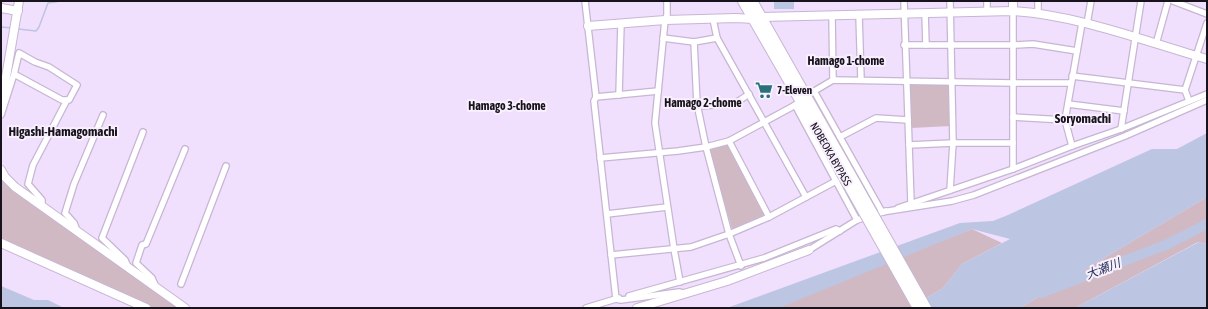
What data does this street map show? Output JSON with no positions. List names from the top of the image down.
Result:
{
  "streets": {
    "highway": ["NOBEOKA BYPASS"]
  },
  "districts": [
    "Hamago 1-chome",
    "Hamago 2-chome",
    "Hamago 3-chome",
    "Soryomachi",
    "Higashi-Hamagomachi"
  ],
  "water": ["大瀬川"],
  "places": {
    "supermarket": ["7-Eleven"]
  }
}
